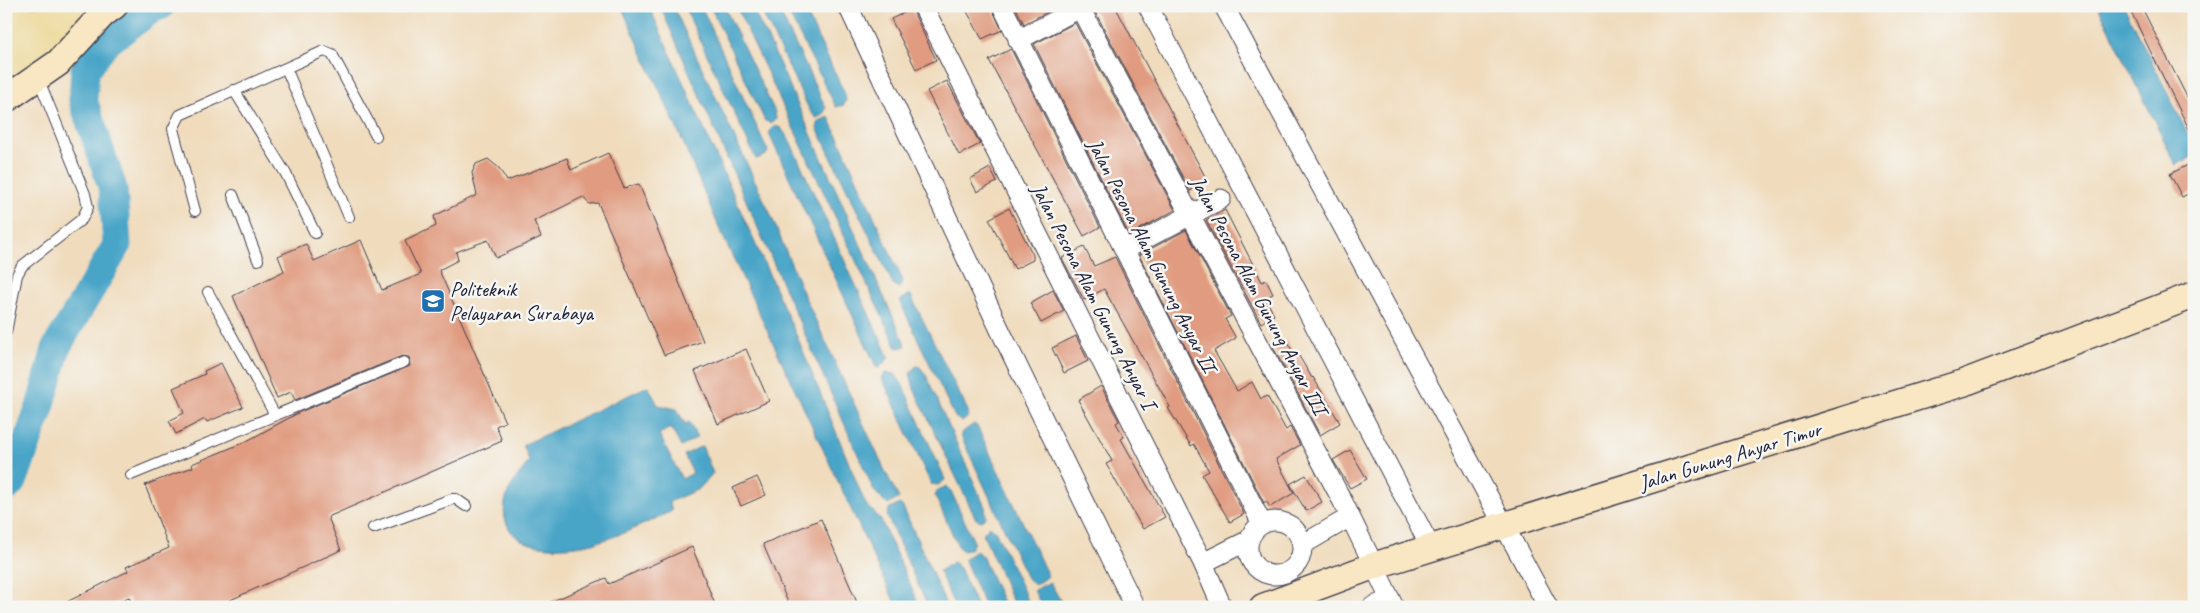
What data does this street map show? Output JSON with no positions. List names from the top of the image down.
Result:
{
  "streets": {
    "street": [
      "Jalan Pesona Alam Gunung Anyar II",
      "Jalan Pesona Alam Gunung Anyar III",
      "Jalan Pesona Alam Gunung Anyar I",
      "Jalan Gunung Anyar Timur"
    ]
  },
  "crossings": [
    ["Jalan Pesona Alam Gunung Anyar III", "Jalan Gunung Anyar Timur"]
  ],
  "places": {
    "school or university": ["Politeknik Pelayaran Surabaya"]
  }
}
